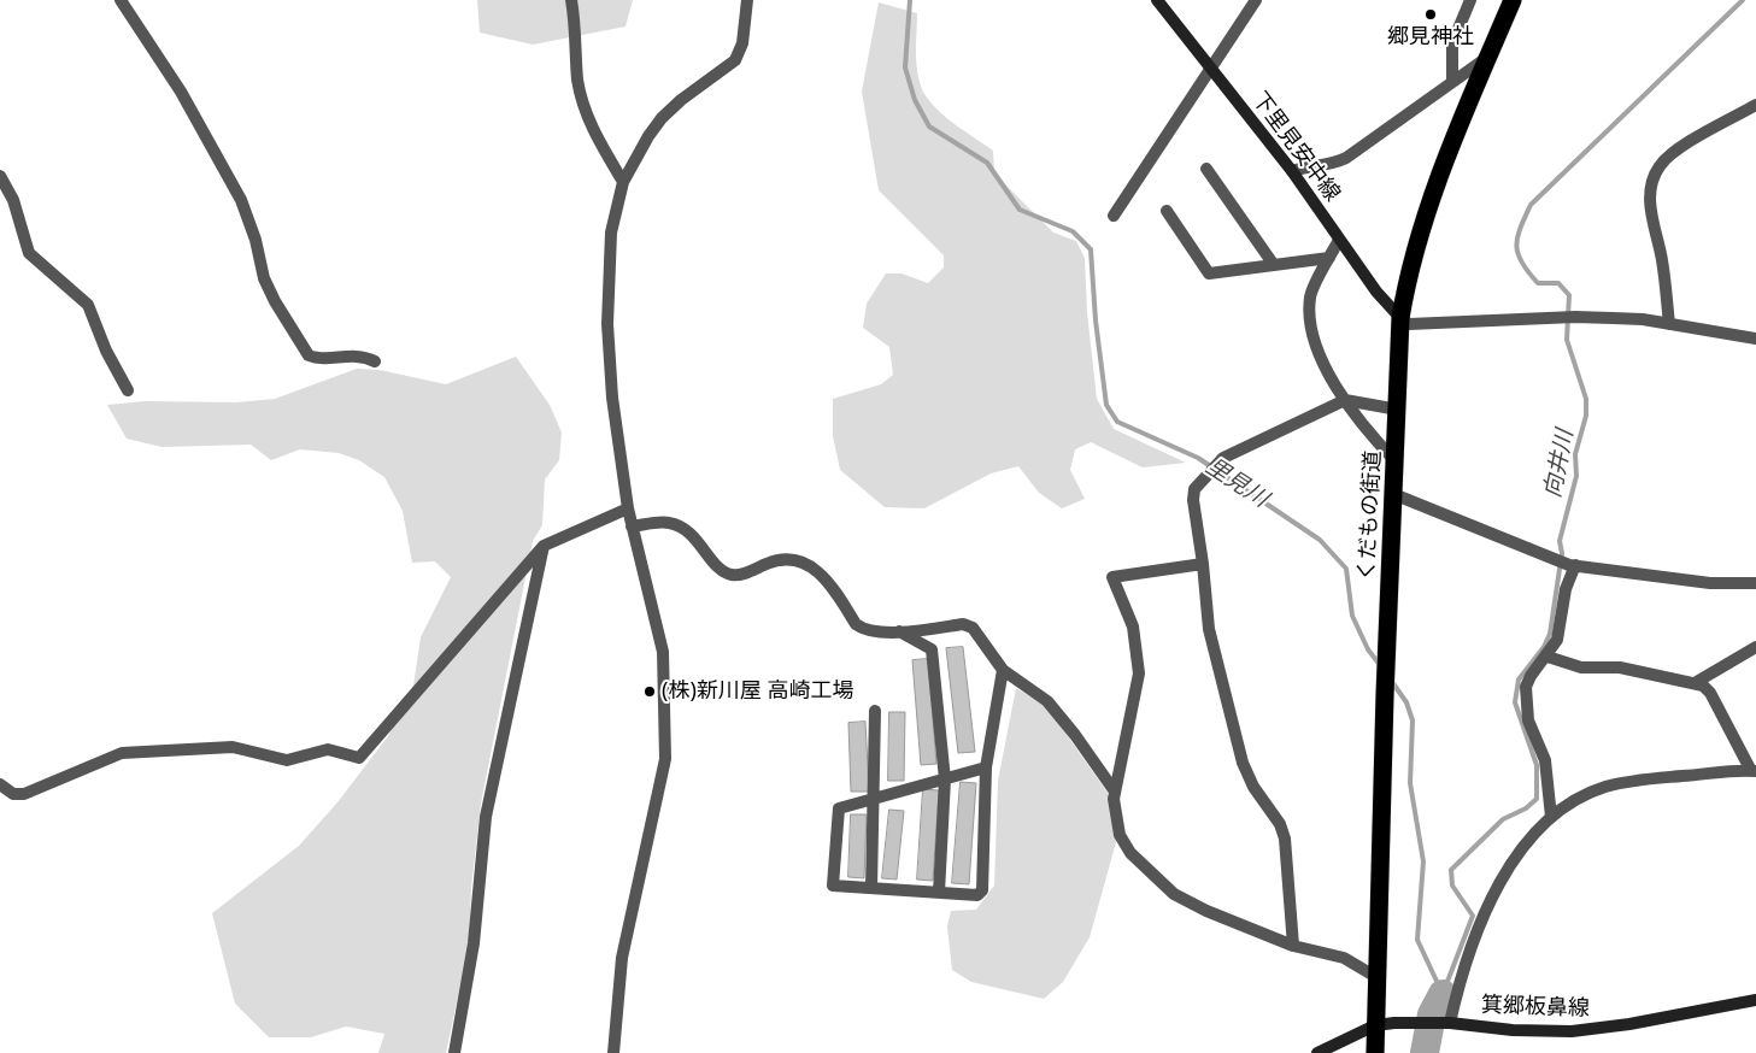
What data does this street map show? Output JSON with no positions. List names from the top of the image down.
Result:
{
  "streets": {
    "highway": ["くだもの街道"],
    "main road": ["下里見安中線", "箕郷板鼻線"]
  },
  "crossings": [
    ["下里見安中線", "くだもの街道"],
    ["くだもの街道", "箕郷板鼻線"]
  ],
  "water": ["向井川", "里見川"],
  "places": ["郷見神社", "(株)新川屋 高崎工場"]
}
